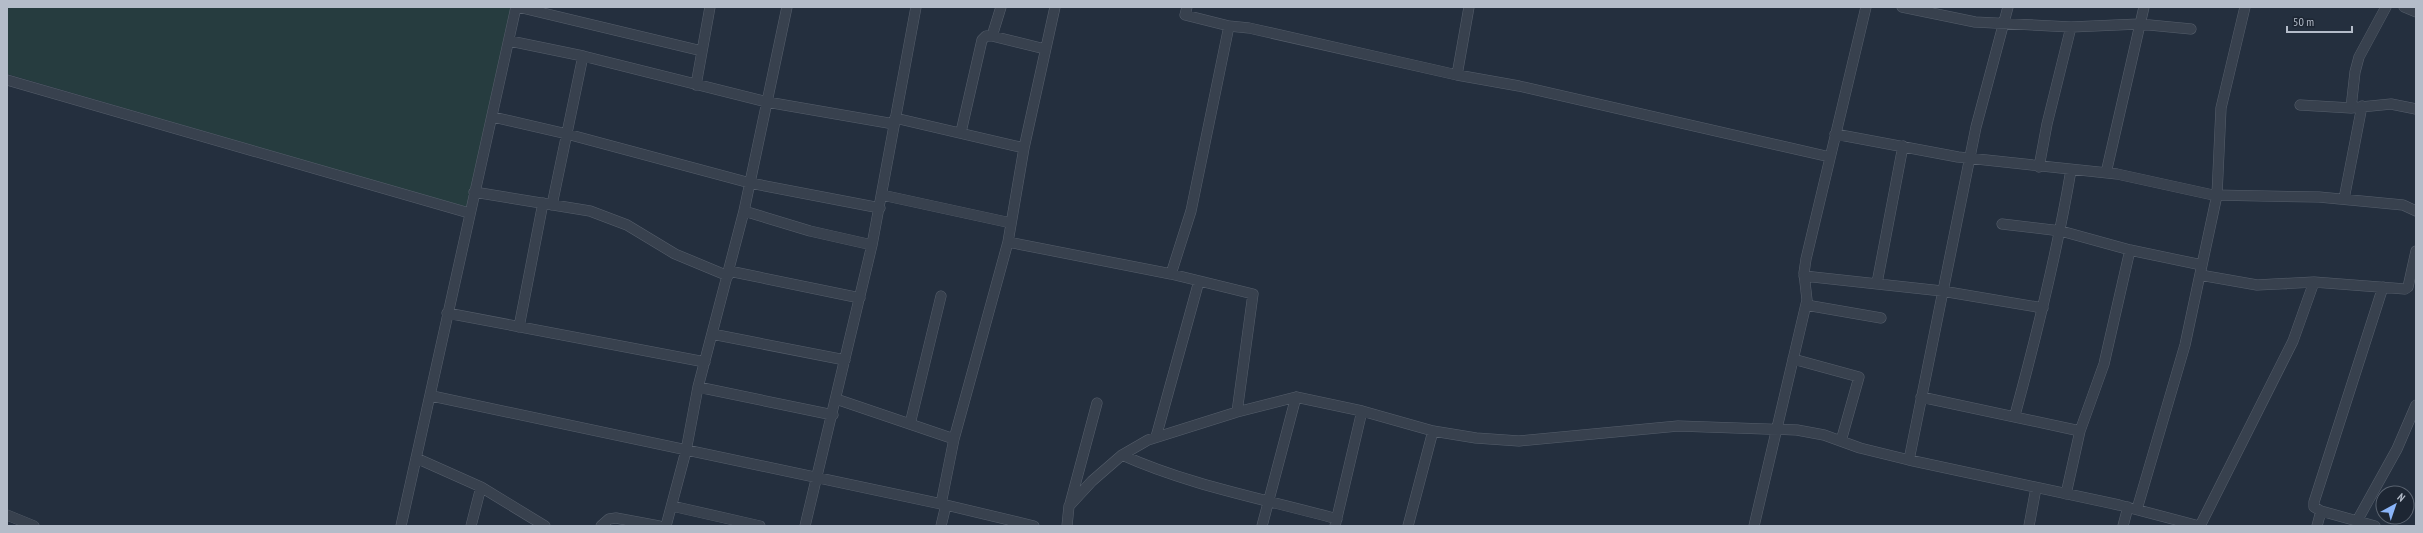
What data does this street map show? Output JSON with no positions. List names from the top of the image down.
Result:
{
  "scale_bar": "50 m",
  "north": "top right"
}
